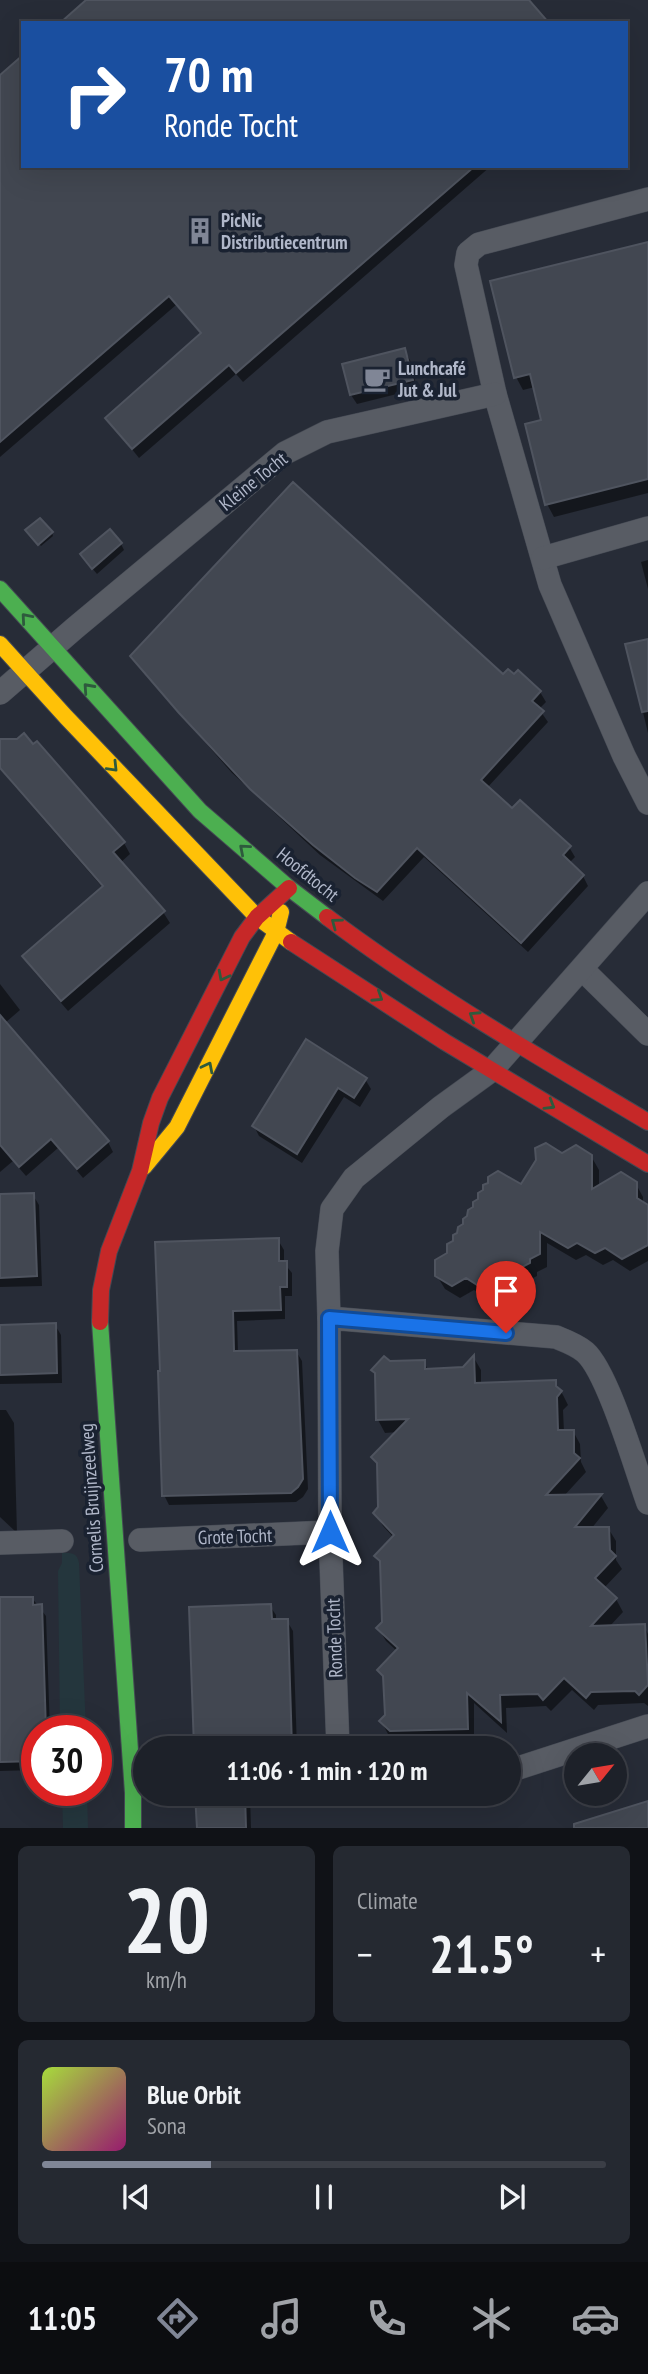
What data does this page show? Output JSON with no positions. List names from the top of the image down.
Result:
{
  "streets": {
    "main road": ["Hoofdtocht", "Cornelis Bruijnzeelweg"],
    "street": ["Kleine Tocht", "Grote Tocht", "Ronde Tocht"]
  },
  "crossings": [
    ["Kleine Tocht", "Hoofdtocht"],
    ["Hoofdtocht", "Cornelis Bruijnzeelweg"],
    ["Hoofdtocht", "Ronde Tocht"],
    ["Grote Tocht", "Ronde Tocht"]
  ],
  "places": {
    "building": ["PicNic Distributiecentrum"],
    "cafe": ["Lunchcafé Jut & Jul"]
  },
  "north": "top right",
  "page": {
    "turn": ["70 m", "Ronde Tocht"],
    "limit": "30",
    "trip": "11:06 · 1 min · 120 m",
    "tile": [
      ["20", "km/h"],
      "Climate"
    ],
    "heat": ["−", "21.5°", "+"],
    "song": ["Blue Orbit", "Sona"],
    "tabs": "11:05"
  }
}
